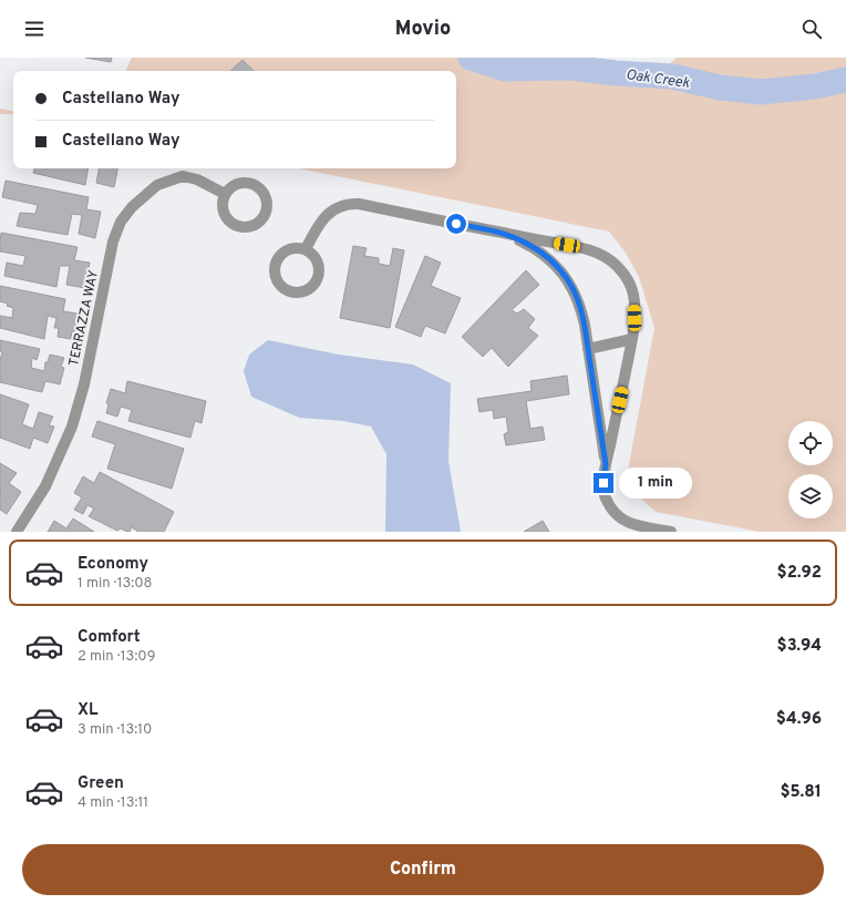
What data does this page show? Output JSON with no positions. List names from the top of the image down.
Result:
{
  "streets": {
    "street": ["TERRAZZA WAY"]
  },
  "water": ["Oak Creek"],
  "page": {
    "header": "Movio",
    "banner": ["Castellano Way", "Castellano Way"],
    "bubble": "1 min",
    "list": [
      {
        "name": "Economy",
        "note": "1 min · 13:08",
        "value": "$2.92"
      },
      {
        "name": "Comfort",
        "note": "2 min · 13:09",
        "value": "$3.94"
      },
      {
        "name": "XL",
        "note": "3 min · 13:10",
        "value": "$4.96"
      },
      {
        "name": "Green",
        "note": "4 min · 13:11",
        "value": "$5.81"
      }
    ],
    "buttons": "Confirm"
  }
}
